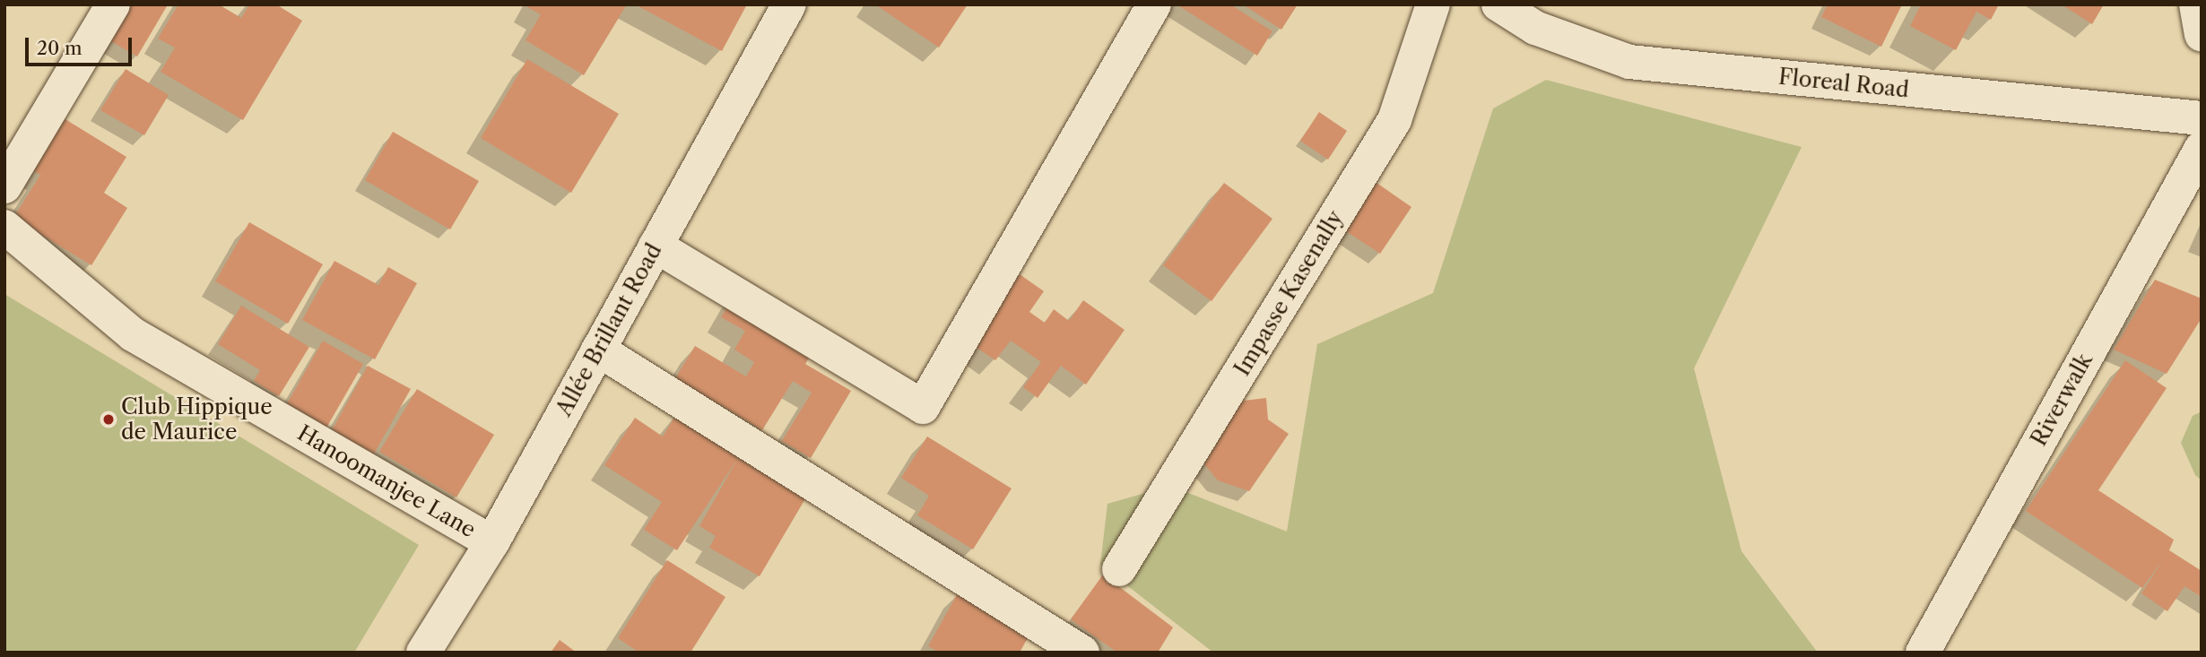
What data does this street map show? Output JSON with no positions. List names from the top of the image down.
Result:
{
  "streets": {
    "street": [
      "Floreal Road",
      "Impasse Kasenally",
      "Allée Brillant Road",
      "Riverwalk",
      "Hanoomanjee Lane"
    ]
  },
  "crossings": [
    ["Allée Brillant Road", "Hanoomanjee Lane"]
  ],
  "places": ["Club Hippique de Maurice"],
  "scale_bar": "20 m"
}
